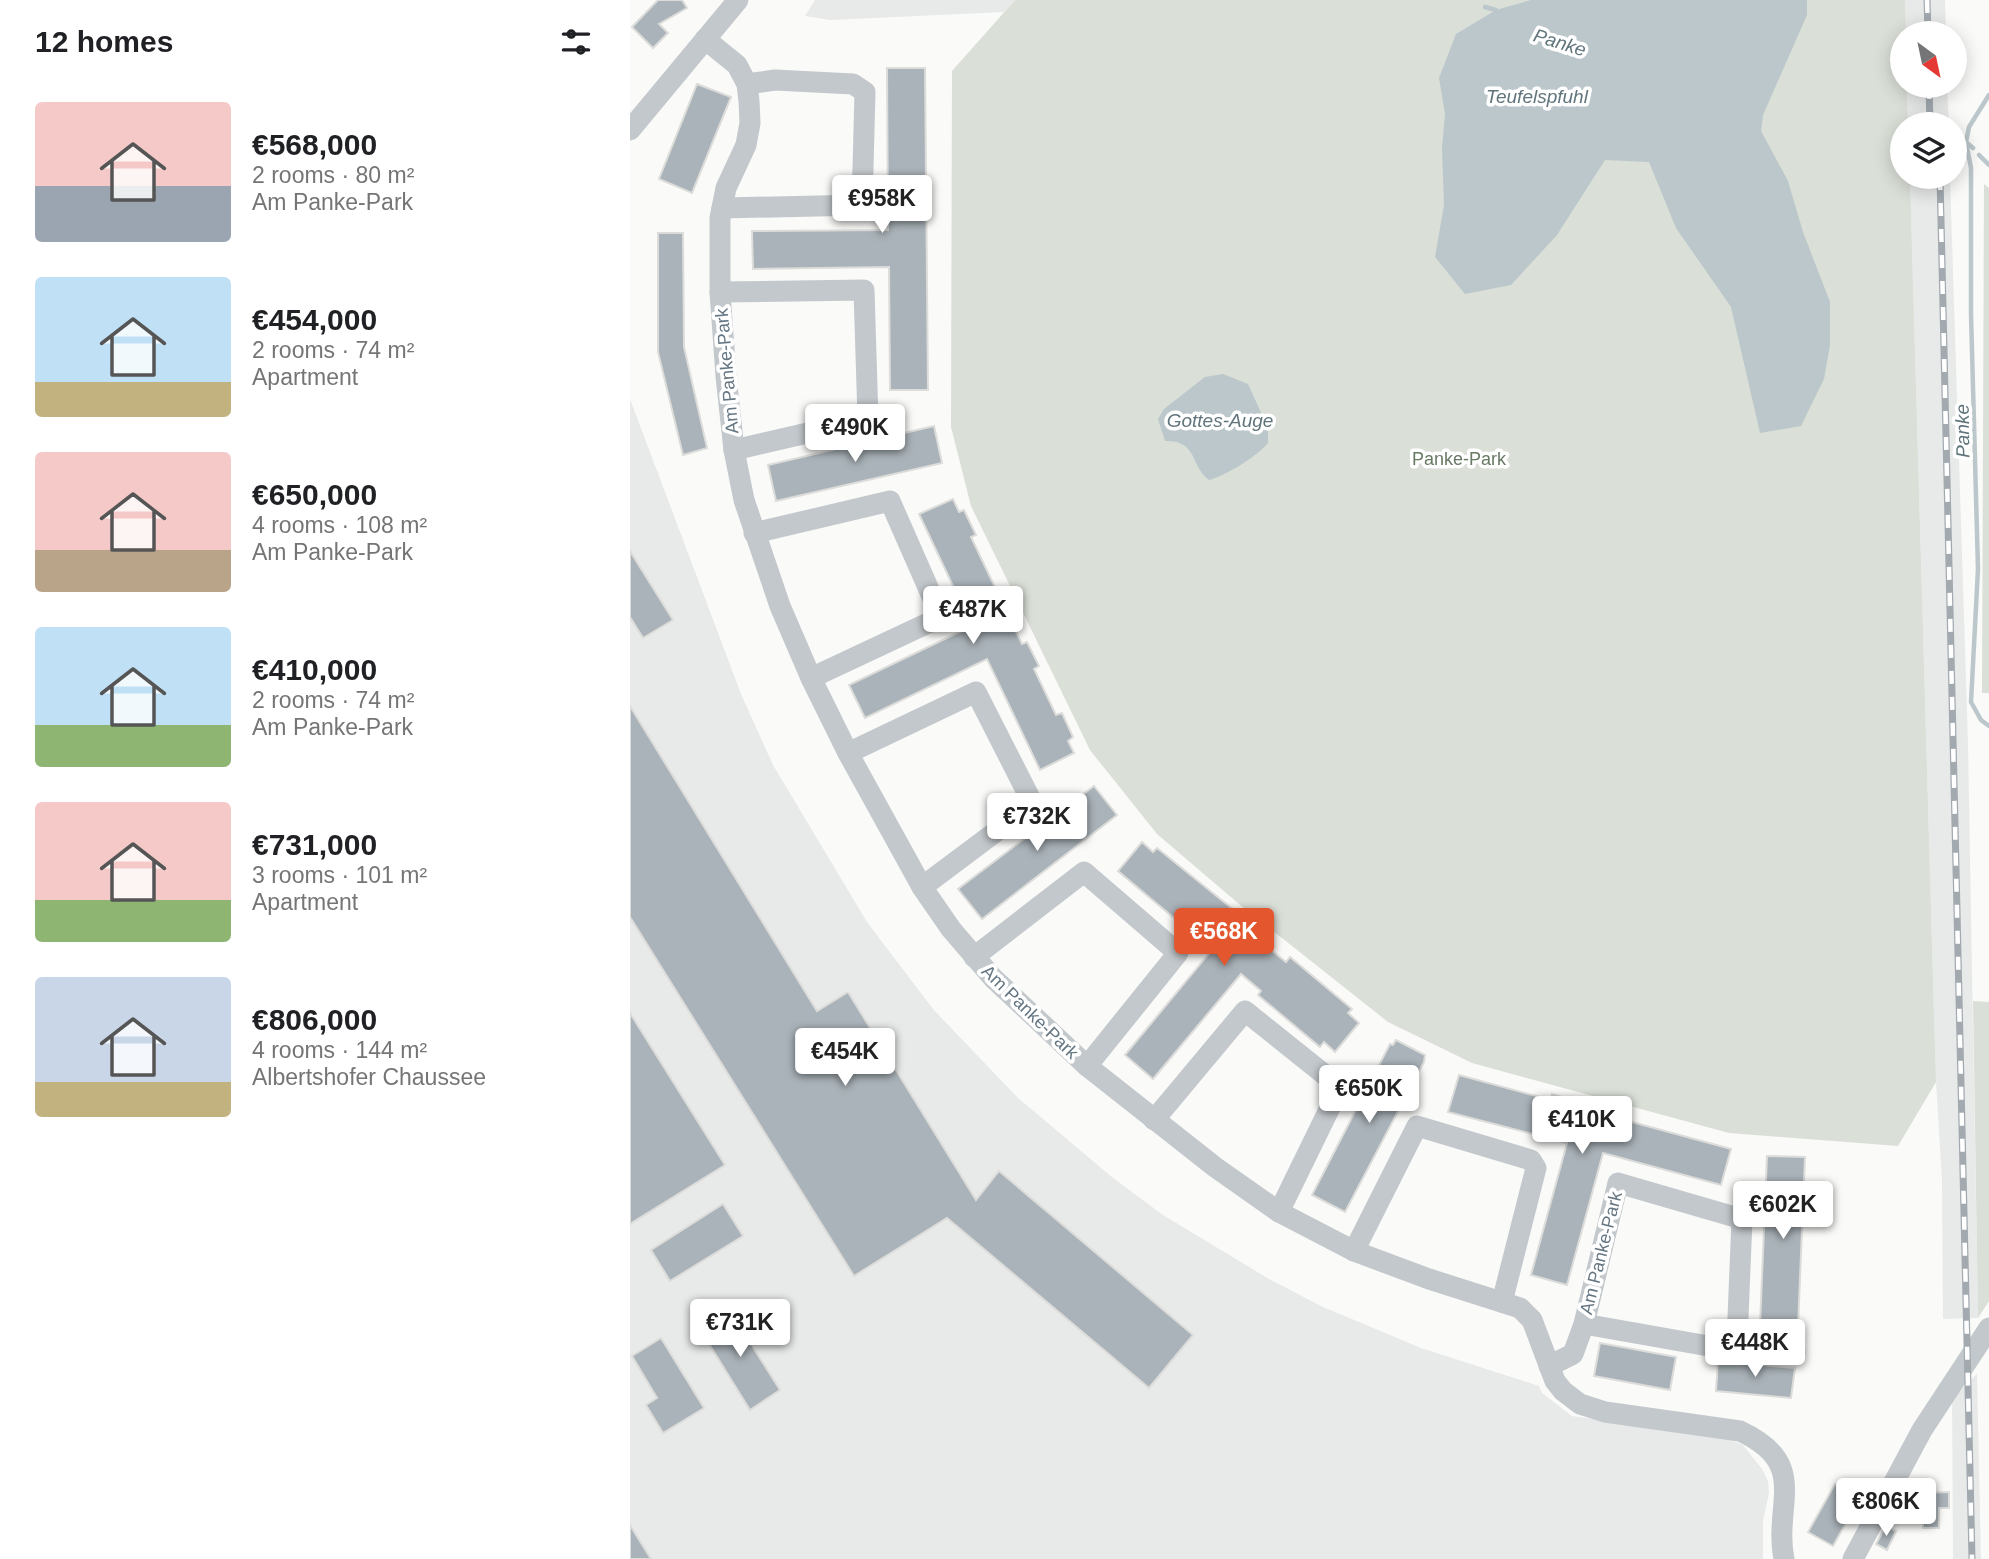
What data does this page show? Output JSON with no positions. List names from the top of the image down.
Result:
{
  "streets": {
    "street": ["Am Panke-Park"]
  },
  "water": ["Panke", "Teufelspfuhl", "Gottes-Auge"],
  "parks": ["Panke-Park"],
  "north": "bottom right",
  "page": {
    "heading": "12 homes",
    "list": [
      {
        "name": "€568,000",
        "note": "2 rooms · 80 m² · Am Panke-Park"
      },
      {
        "name": "€454,000",
        "note": "2 rooms · 74 m² · Apartment"
      },
      {
        "name": "€650,000",
        "note": "4 rooms · 108 m² · Am Panke-Park"
      },
      {
        "name": "€410,000",
        "note": "2 rooms · 74 m² · Am Panke-Park"
      },
      {
        "name": "€731,000",
        "note": "3 rooms · 101 m² · Apartment"
      },
      {
        "name": "€806,000",
        "note": "4 rooms · 144 m² · Albertshofer Chaussee"
      }
    ],
    "price": [
      "€958K",
      "€490K",
      "€487K",
      "€732K",
      "€568K",
      "€454K",
      "€650K",
      "€410K",
      "€602K",
      "€731K",
      "€448K",
      "€806K"
    ]
  }
}
